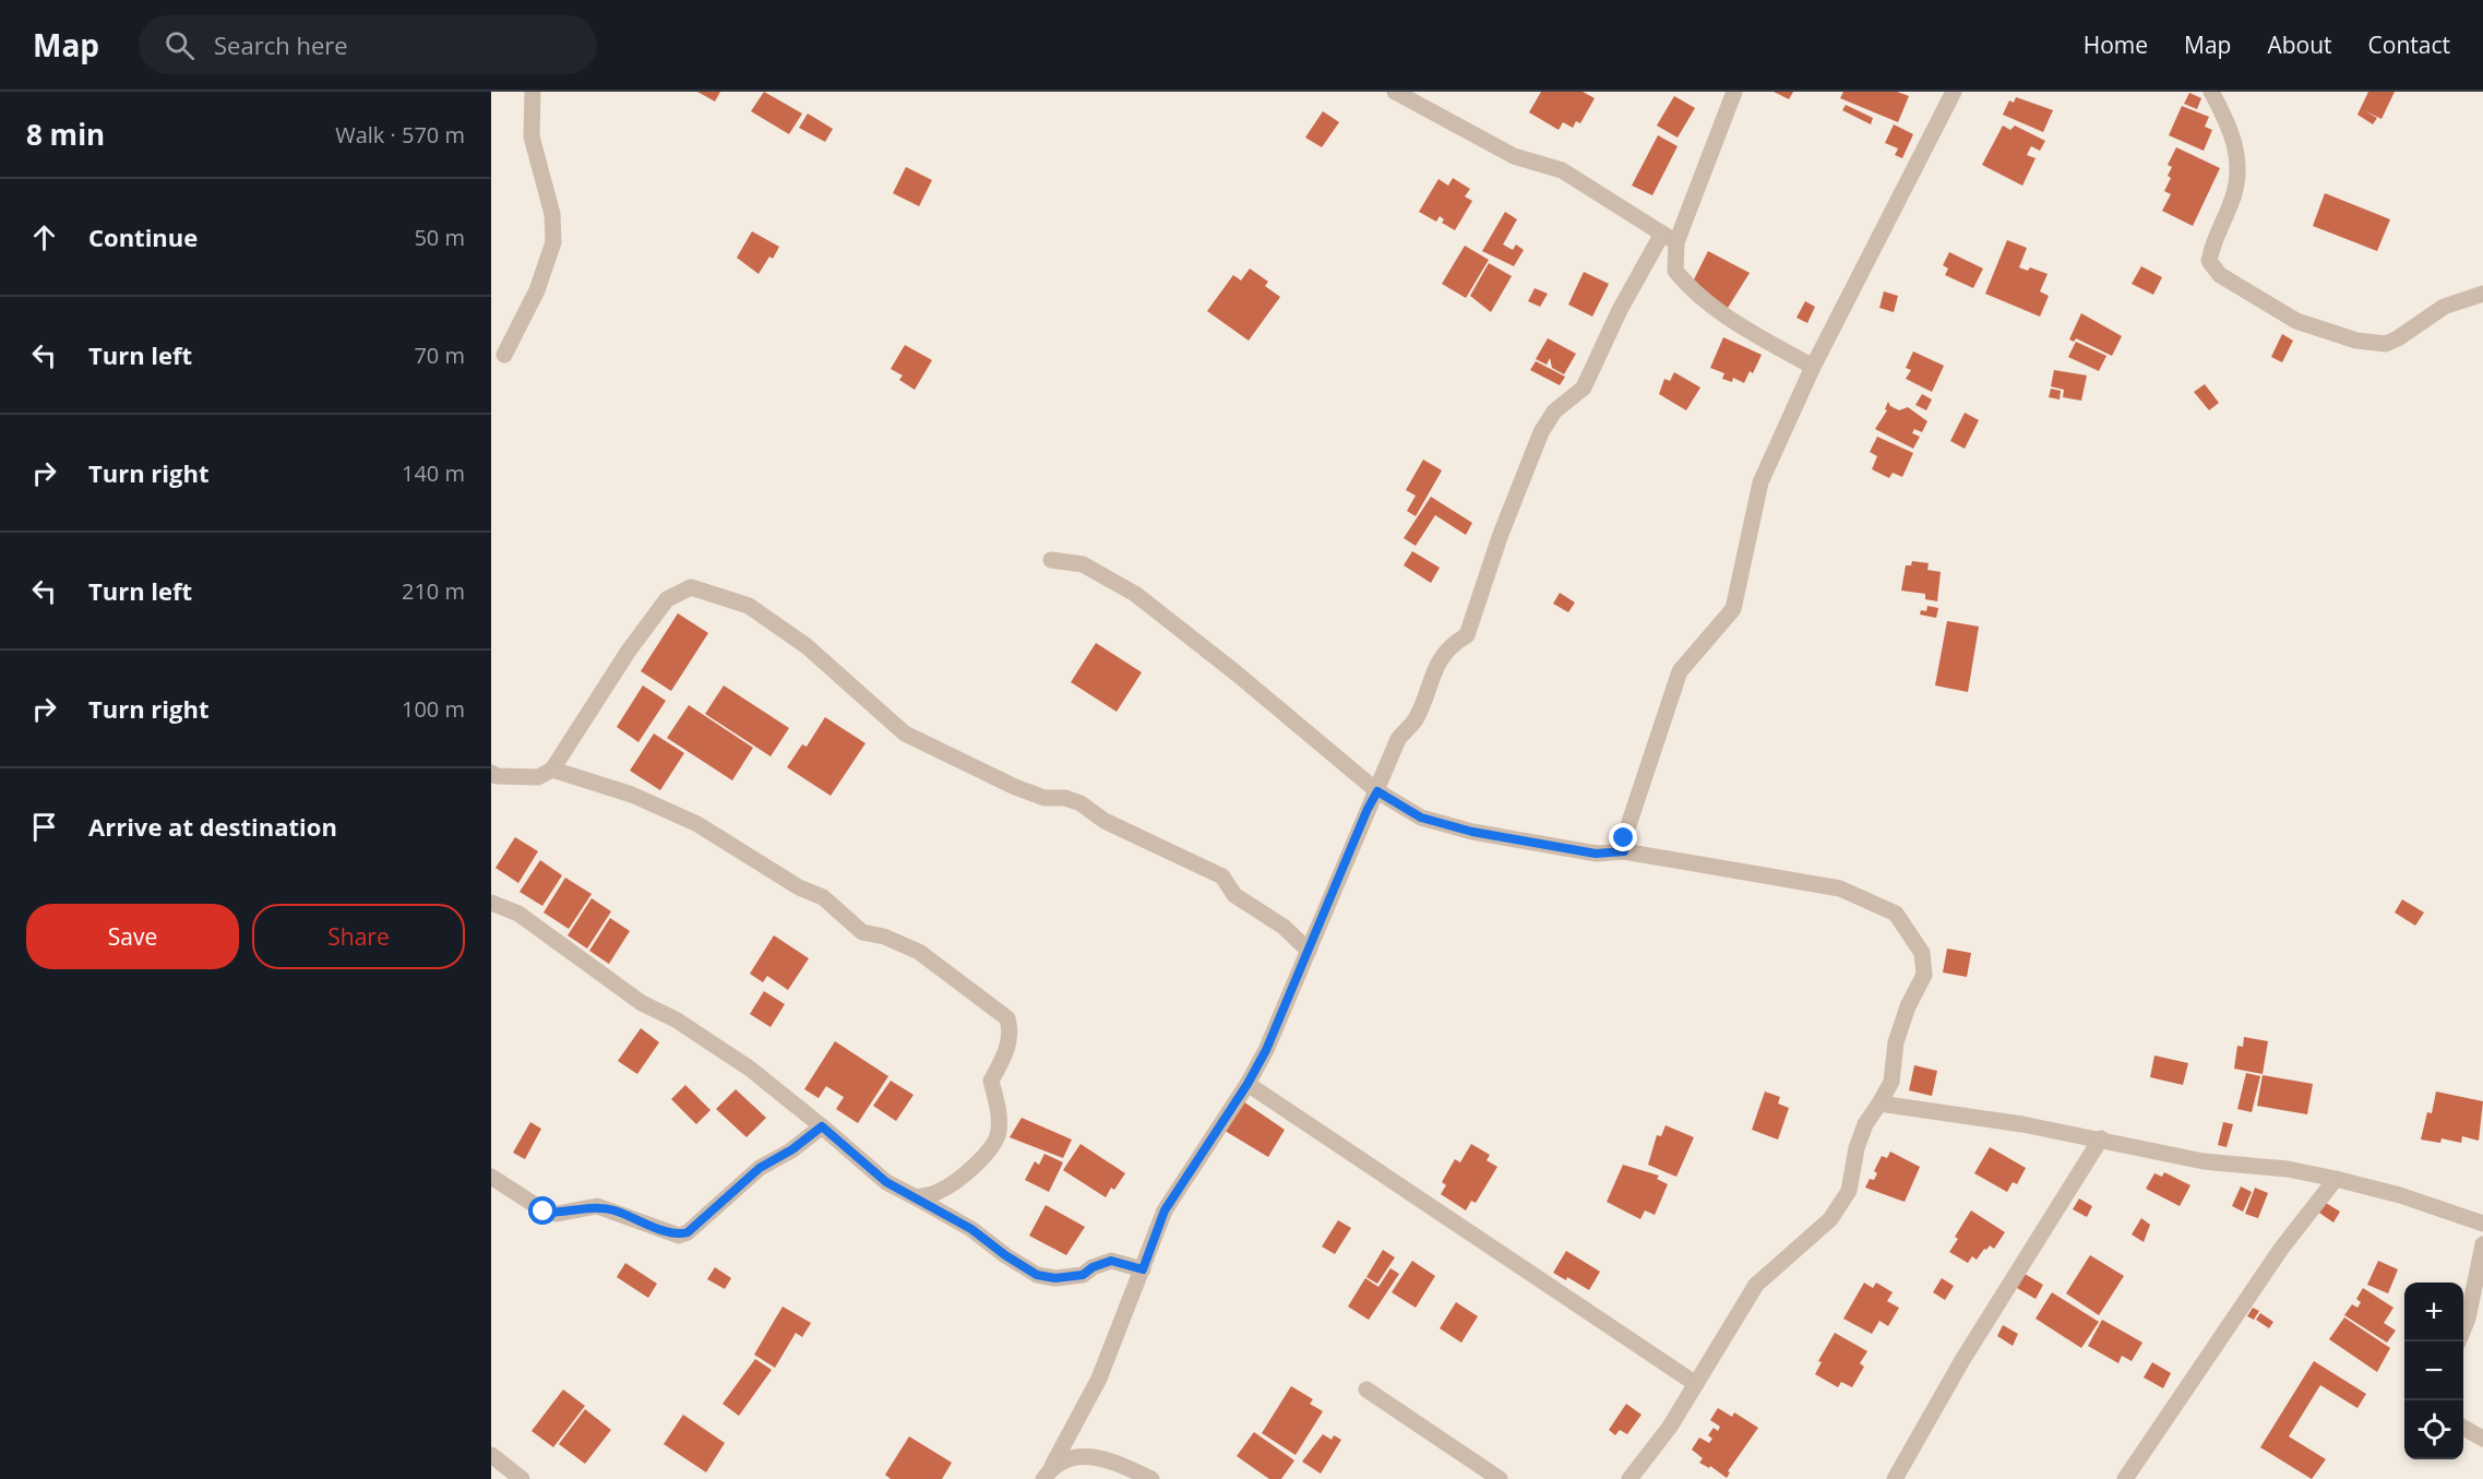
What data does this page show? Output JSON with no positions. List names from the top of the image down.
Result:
{
  "page": {
    "header": "Map",
    "search": "Search here",
    "nav": [
      "Home",
      "Map",
      "About",
      "Contact"
    ],
    "heading": ["8 min", "Walk · 570 m"],
    "list": [
      ["Continue", "50 m"],
      ["Turn left", "70 m"],
      ["Turn right", "140 m"],
      ["Turn left", "210 m"],
      ["Turn right", "100 m"],
      "Arrive at destination"
    ],
    "buttons": ["Save", "Share"],
    "map_buttons": ["+", "−"]
  }
}
